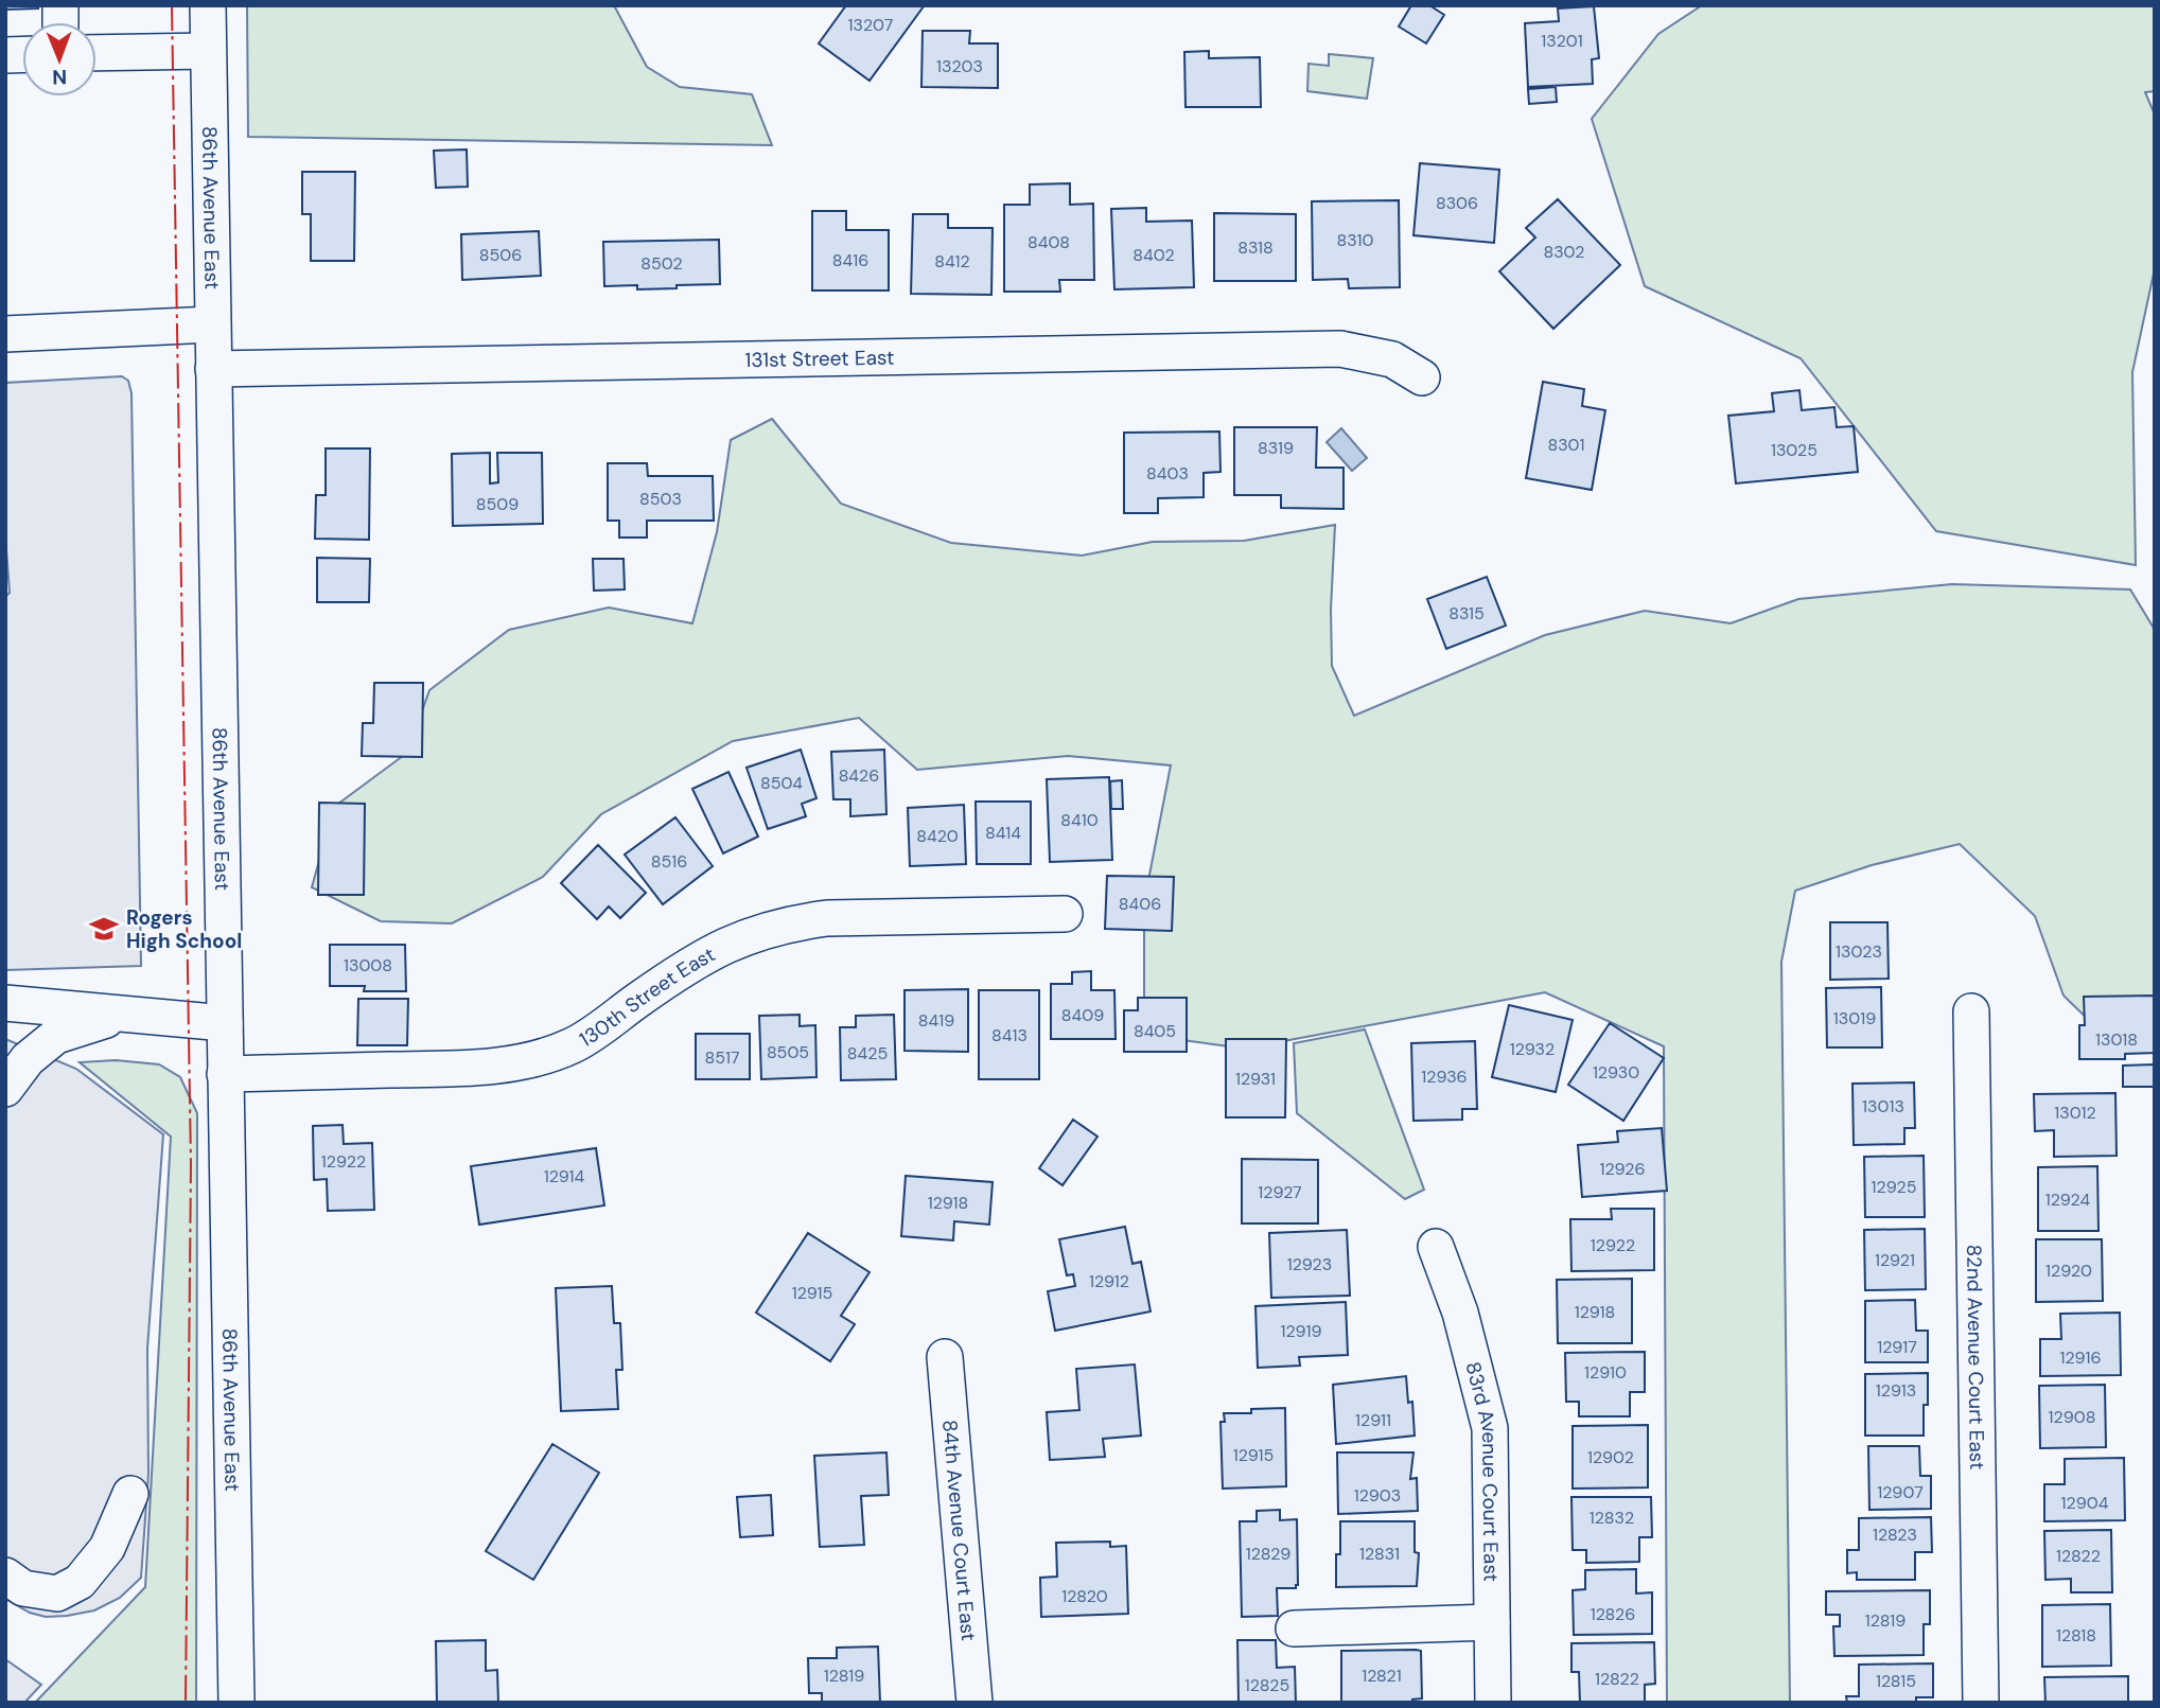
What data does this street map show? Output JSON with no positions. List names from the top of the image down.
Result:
{
  "streets": {
    "street": [
      "86th Avenue East",
      "131st Street East",
      "130th Street East",
      "82nd Avenue Court East",
      "83rd Avenue Court East",
      "84th Avenue Court East"
    ]
  },
  "crossings": [
    ["86th Avenue East", "131st Street East"],
    ["86th Avenue East", "130th Street East"]
  ],
  "places": {
    "school or university": ["Rogers High School"]
  },
  "house_numbers": [
    "13207",
    "13201",
    "13203",
    "8306",
    "8310",
    "8408",
    "8318",
    "8302",
    "8506",
    "8402",
    "8416",
    "8412",
    "8502",
    "8301",
    "8319",
    "13025",
    "8403",
    "8503",
    "8509",
    "8315",
    "8426",
    "8504",
    "8410",
    "8414",
    "8420",
    "8516",
    "8406",
    "13023",
    "13008",
    "8409",
    "13019",
    "8419",
    "8405",
    "8413",
    "13018",
    "12932",
    "8505",
    "8425",
    "8517",
    "12930",
    "12936",
    "12931",
    "13013",
    "13012",
    "12922",
    "12926",
    "12914",
    "12925",
    "12927",
    "12924",
    "12918",
    "12922",
    "12921",
    "12923",
    "12920",
    "12912",
    "12915",
    "12918",
    "12919",
    "12917",
    "12916",
    "12910",
    "12913",
    "12908",
    "12911",
    "12915",
    "12902",
    "12907",
    "12903",
    "12904",
    "12832",
    "12823",
    "12829",
    "12831",
    "12822",
    "12820",
    "12826",
    "12819",
    "12818",
    "12819",
    "12821",
    "12822",
    "12815",
    "12825"
  ],
  "north": "bottom"
}
